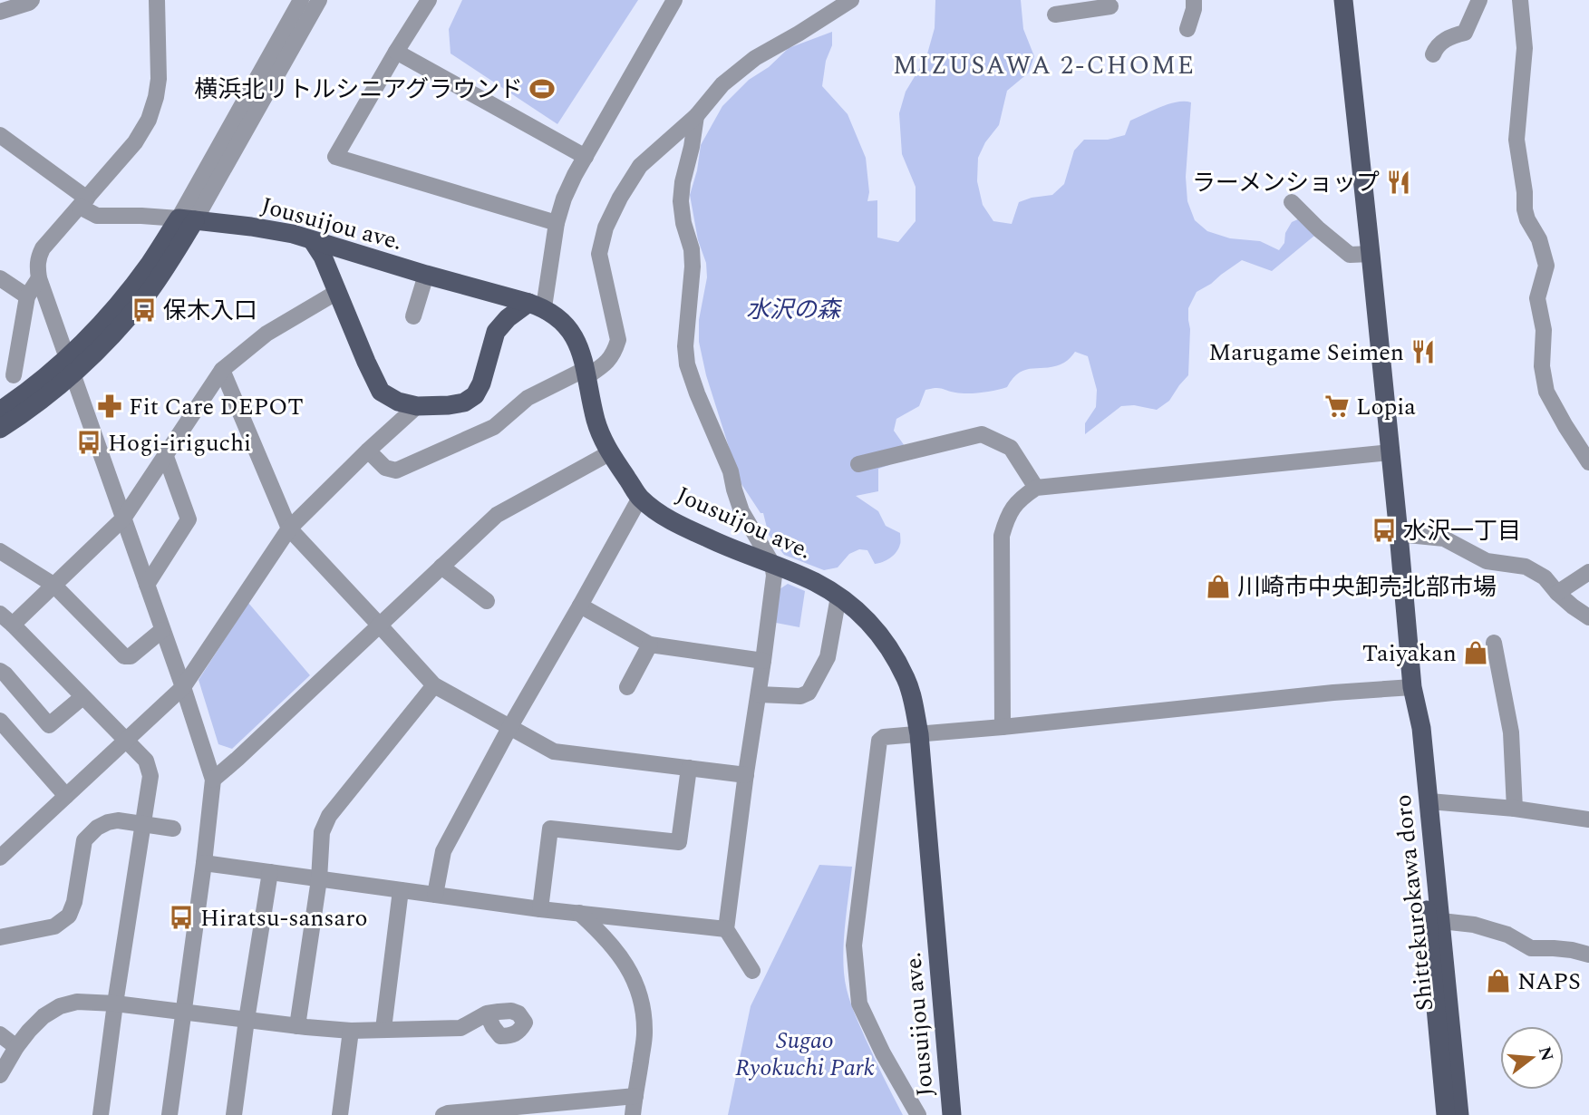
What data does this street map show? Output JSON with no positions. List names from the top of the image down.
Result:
{
  "streets": {
    "main road": ["Jousuijou ave.", "Shittekurokawa doro"]
  },
  "districts": ["MIZUSAWA 2-CHOME"],
  "parks": ["水沢の森", "Sugao Ryokuchi Park"],
  "places": {
    "sports": ["横浜北リトルシニアグラウンド"],
    "restaurant": ["ラーメンショップ", "Marugame Seimen"],
    "bus stop": [
      "保木入口",
      "Hogi-iriguchi",
      "水沢一丁目",
      "Hiratsu-sansaro"
    ],
    "pharmacy": ["Fit Care DEPOT"],
    "supermarket": ["Lopia"],
    "shop": ["川崎市中央卸売北部市場", "Taiyakan", "NAPS"]
  },
  "north": "right"
}
